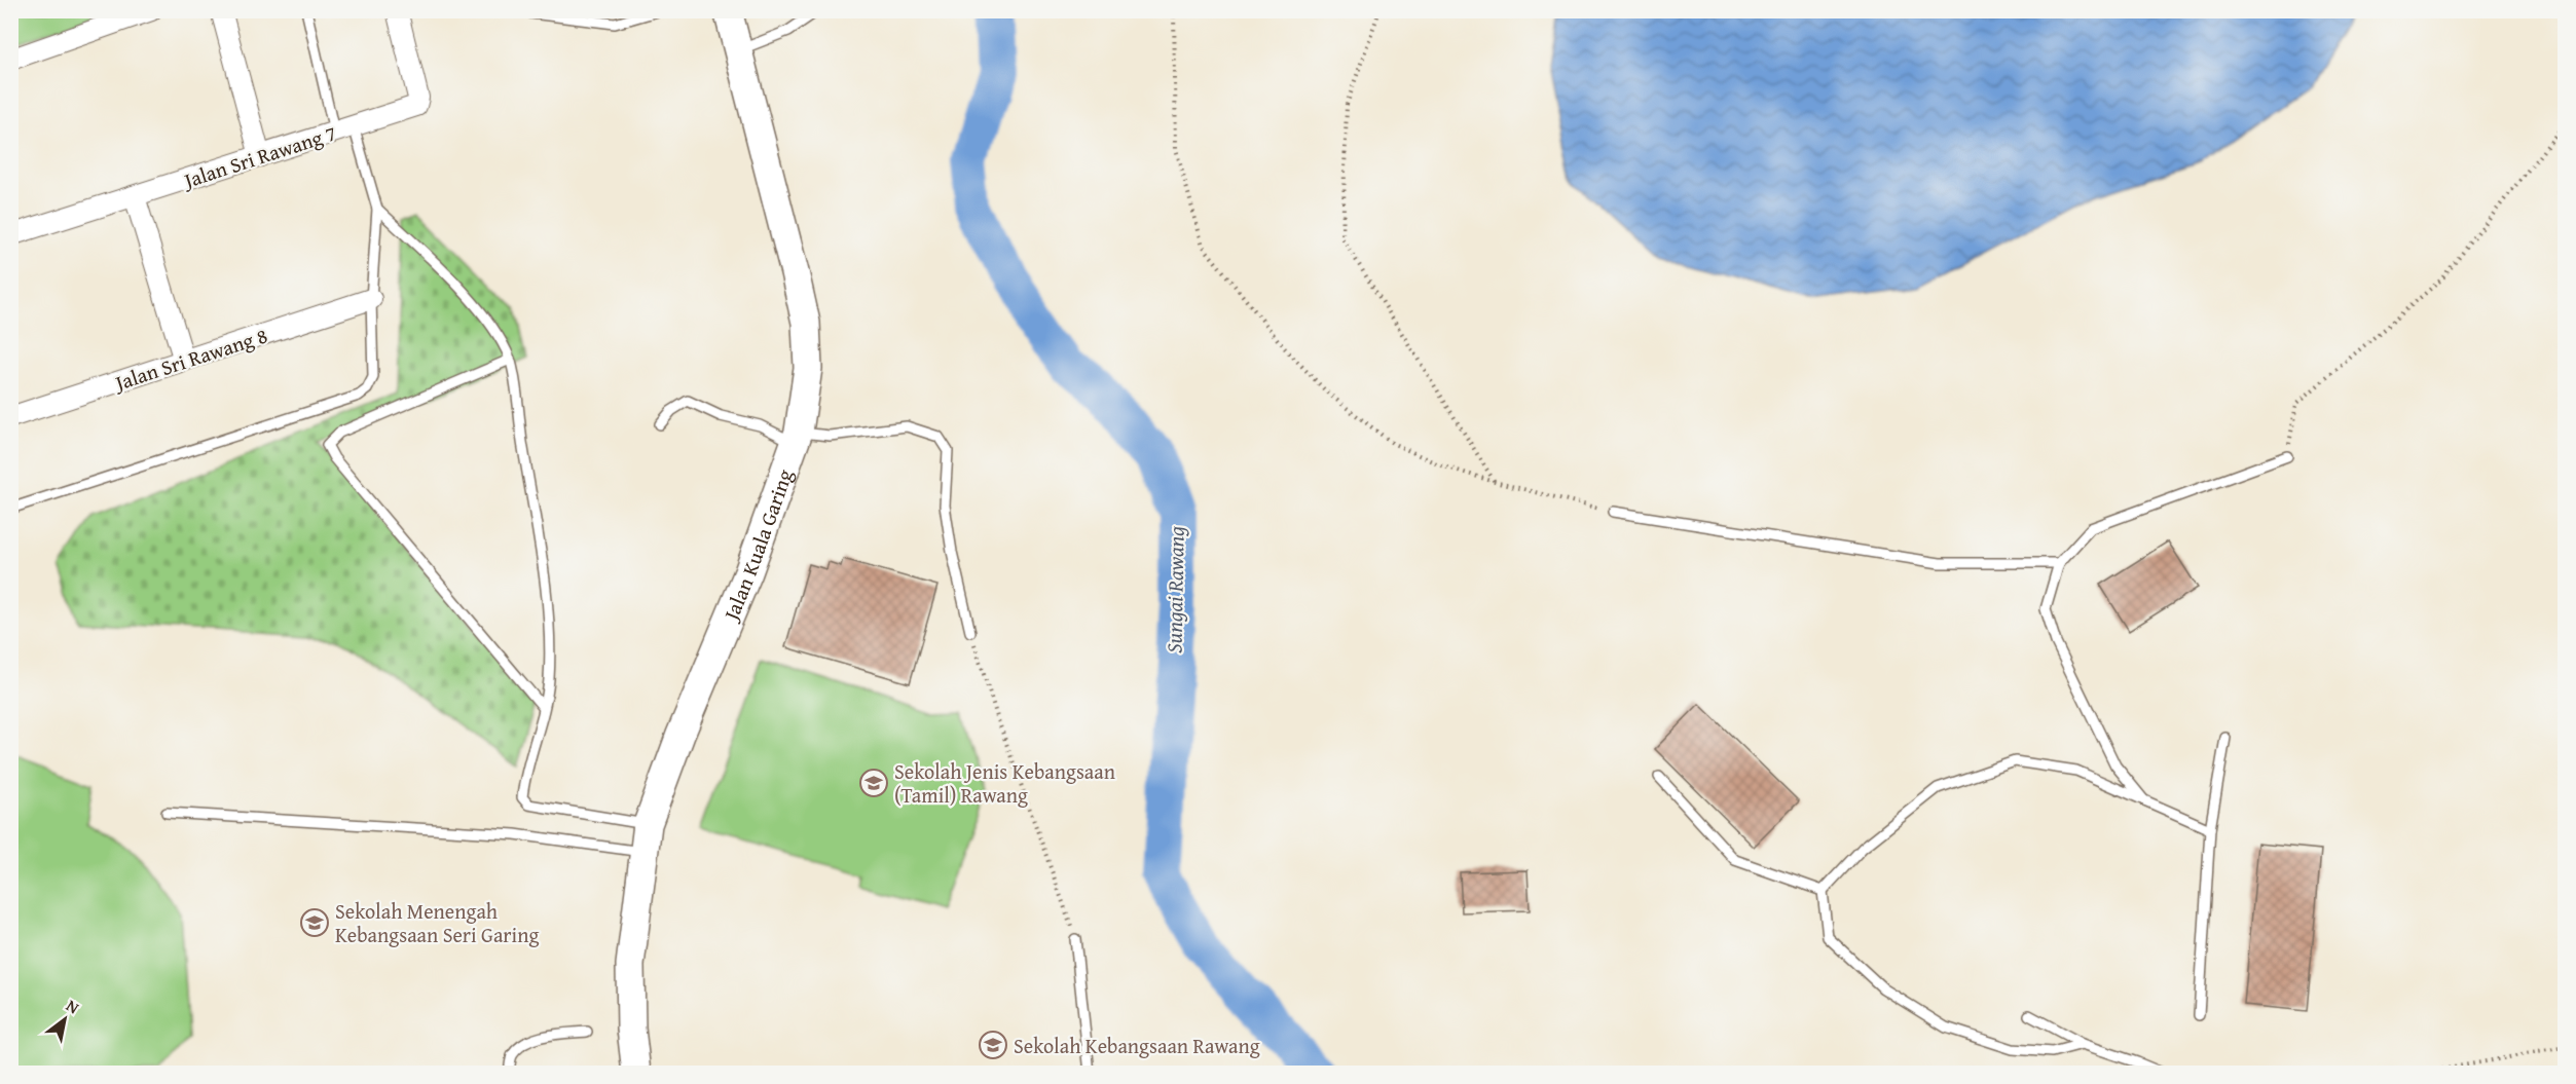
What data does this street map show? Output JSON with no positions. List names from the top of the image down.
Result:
{
  "streets": {
    "street": ["Jalan Sri Rawang 7", "Jalan Sri Rawang 8", "Jalan Kuala Garing"]
  },
  "water": ["Sungai Rawang"],
  "places": {
    "school or university": ["Sekolah Jenis Kebangsaan (Tamil) Rawang", "Sekolah Menengah Kebangsaan Seri Garing", "Sekolah Kebangsaan Rawang"]
  },
  "north": "top right"
}
